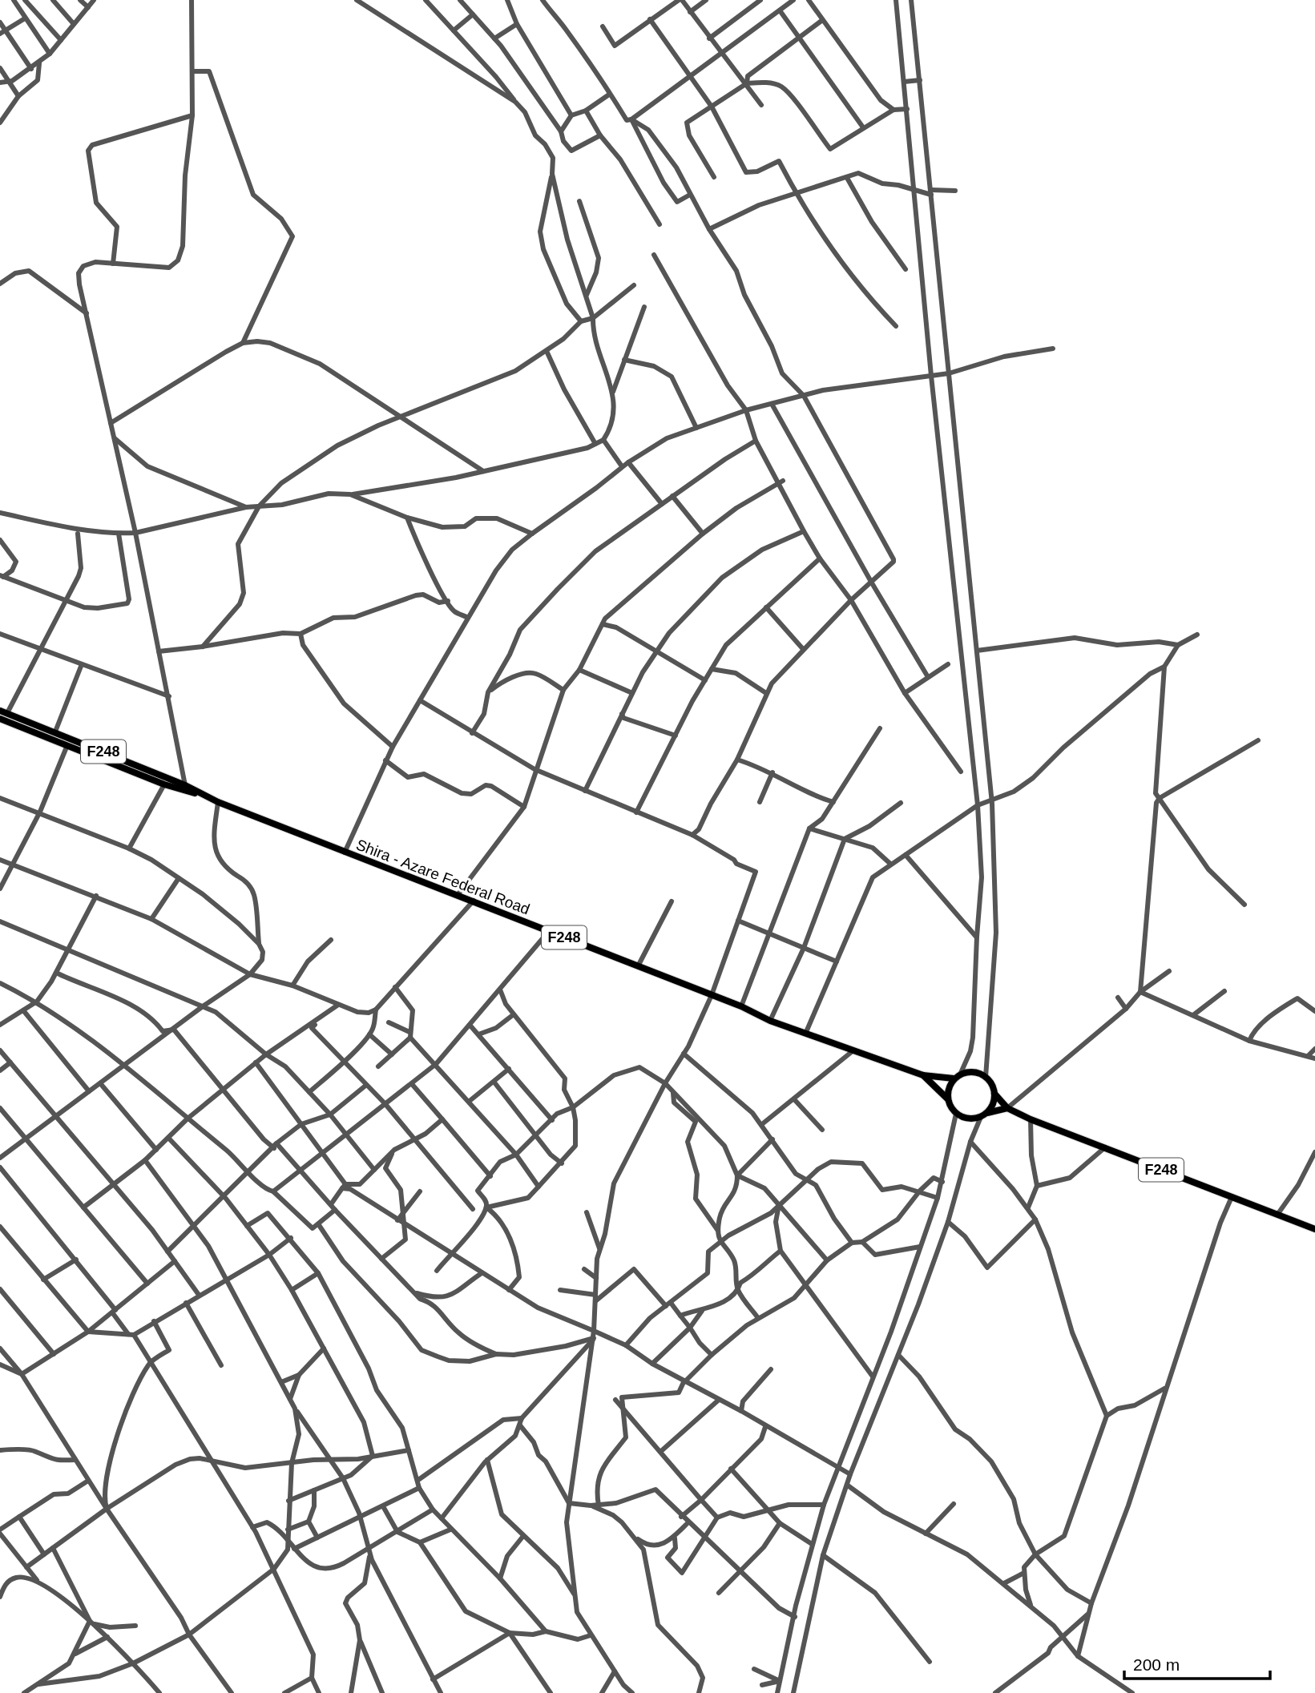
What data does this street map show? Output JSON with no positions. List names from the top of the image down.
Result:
{
  "streets": {
    "main road": ["F248", "Shira - Azare Federal Road"]
  },
  "crossings": [
    ["F248", "Shira - Azare Federal Road"]
  ],
  "scale_bar": "200 m"
}
